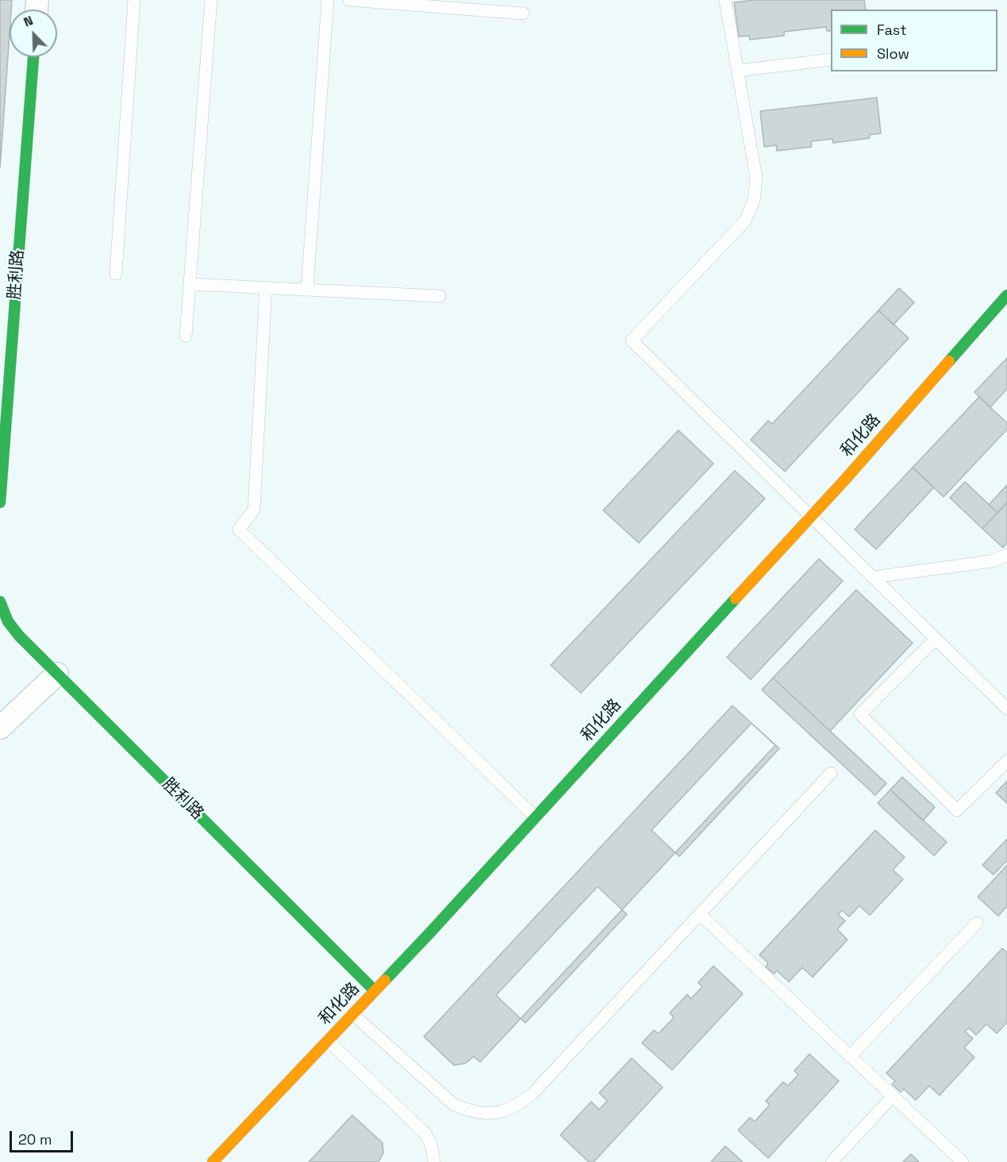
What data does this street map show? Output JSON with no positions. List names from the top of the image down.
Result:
{
  "streets": {
    "street": ["胜利路", "和化路"]
  },
  "crossings": [
    ["胜利路", "和化路"]
  ],
  "legend": ["Fast", "Slow"],
  "scale_bar": "20 m",
  "north": "top left"
}
